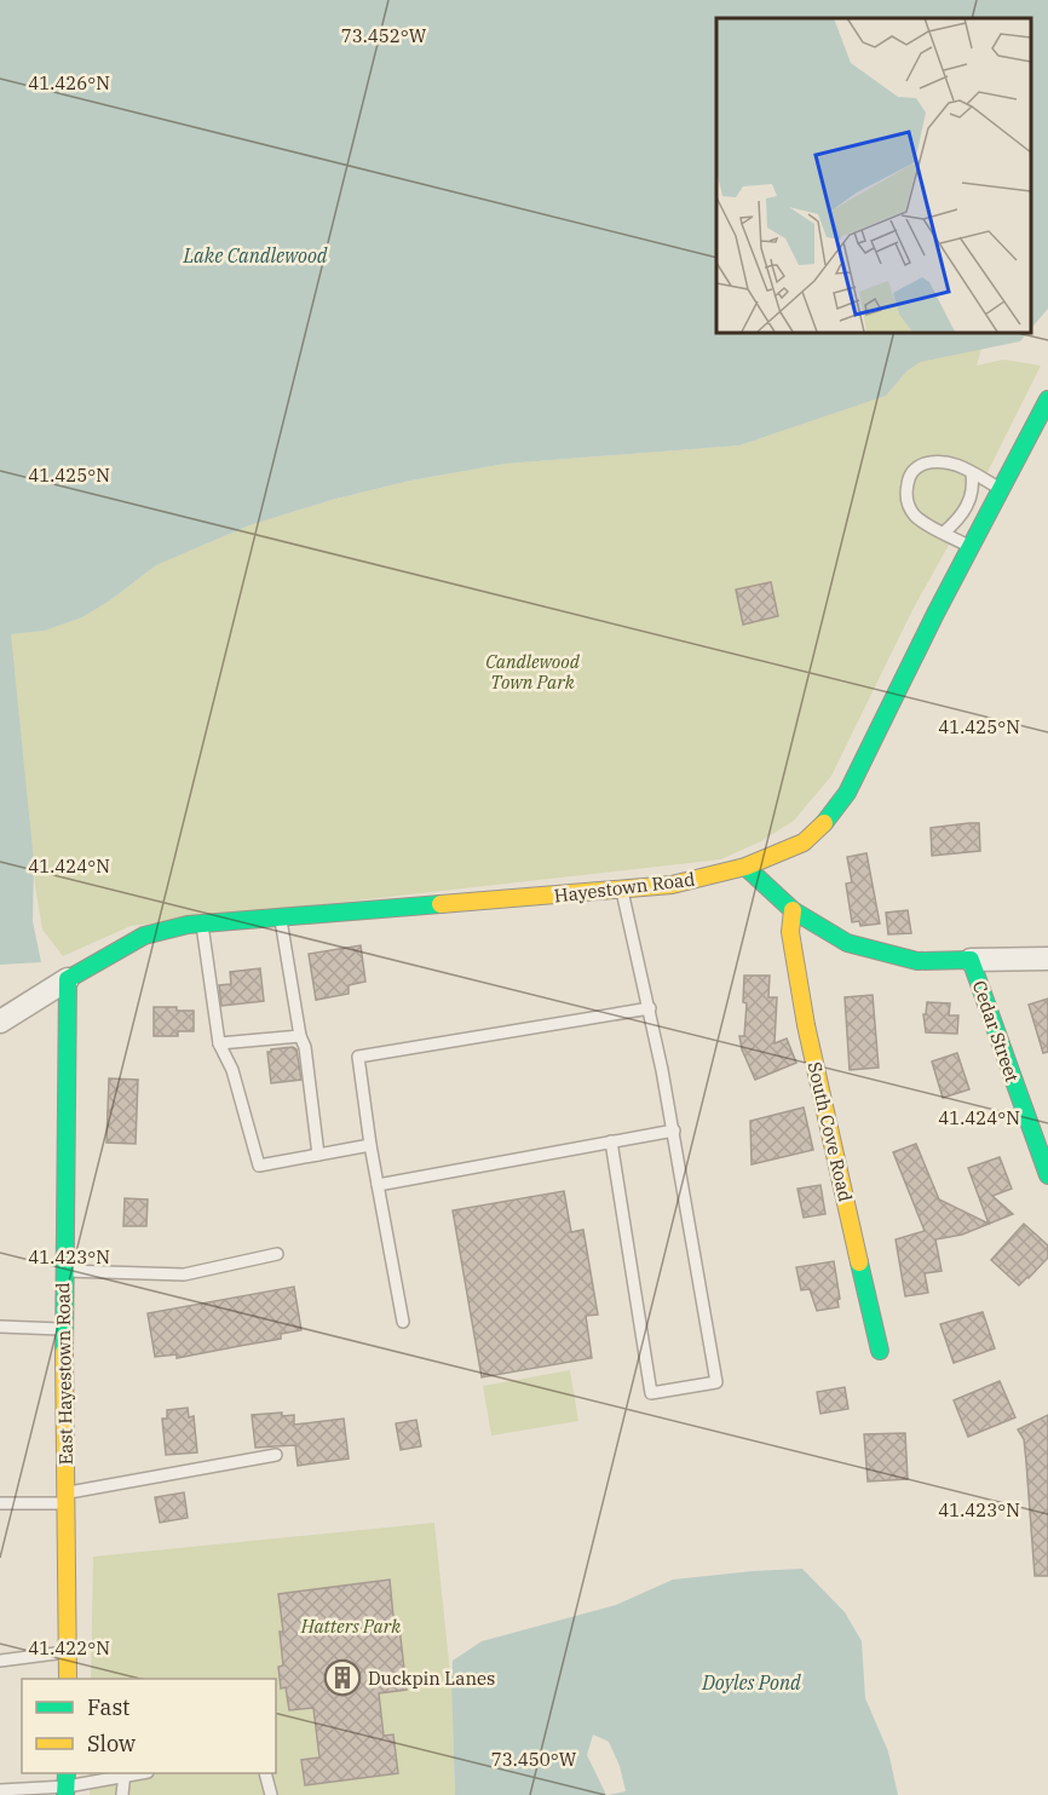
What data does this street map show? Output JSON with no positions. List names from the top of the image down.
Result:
{
  "streets": {
    "street": [
      "Hayestown Road",
      "Cedar Street",
      "South Cove Road",
      "East Hayestown Road"
    ]
  },
  "crossings": [
    ["Hayestown Road", "Cedar Street"],
    ["Hayestown Road", "East Hayestown Road"],
    ["Cedar Street", "South Cove Road"]
  ],
  "water": ["Lake Candlewood", "Doyles Pond"],
  "parks": ["Candlewood Town Park", "Hatters Park"],
  "places": {
    "building": ["Duckpin Lanes"]
  },
  "legend": ["Fast", "Slow"],
  "coordinates": [
    "73.452°W",
    "41.426°N",
    "41.425°N",
    "41.424°N",
    "41.423°N",
    "41.422°N",
    "73.450°W"
  ]
}
